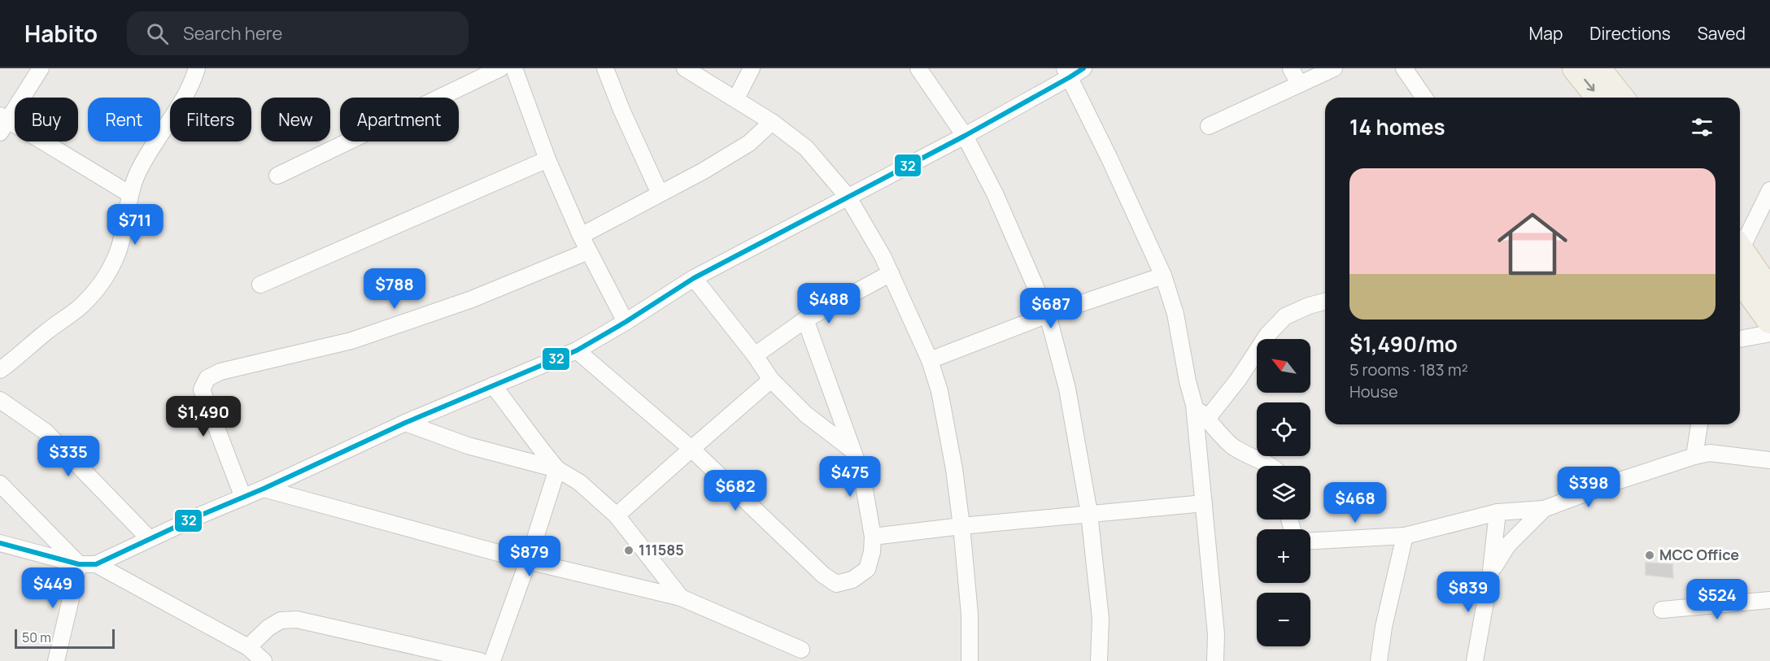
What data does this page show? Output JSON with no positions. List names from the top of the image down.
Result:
{
  "places": ["111585", "MCC Office"],
  "lines": ["transit line 32"],
  "scale_bar": "50 m",
  "north": "top left",
  "page": {
    "header": "Habito",
    "search": "Search here",
    "nav": ["Map", "Directions", "Saved"],
    "chip": [
      "Buy",
      "Rent",
      "Filters",
      "New",
      "Apartment"
    ],
    "heading": "14 homes",
    "list": [
      {
        "name": "$1,490/mo",
        "note": "5 rooms · 183 m² · House"
      }
    ],
    "price": [
      "$711",
      "$788",
      "$488",
      "$687",
      "$1,490",
      "$335",
      "$475",
      "$398",
      "$682",
      "$468",
      "$879",
      "$449",
      "$839",
      "$524"
    ],
    "map_buttons": ["+", "−"],
    "scale": "50 m"
  }
}
